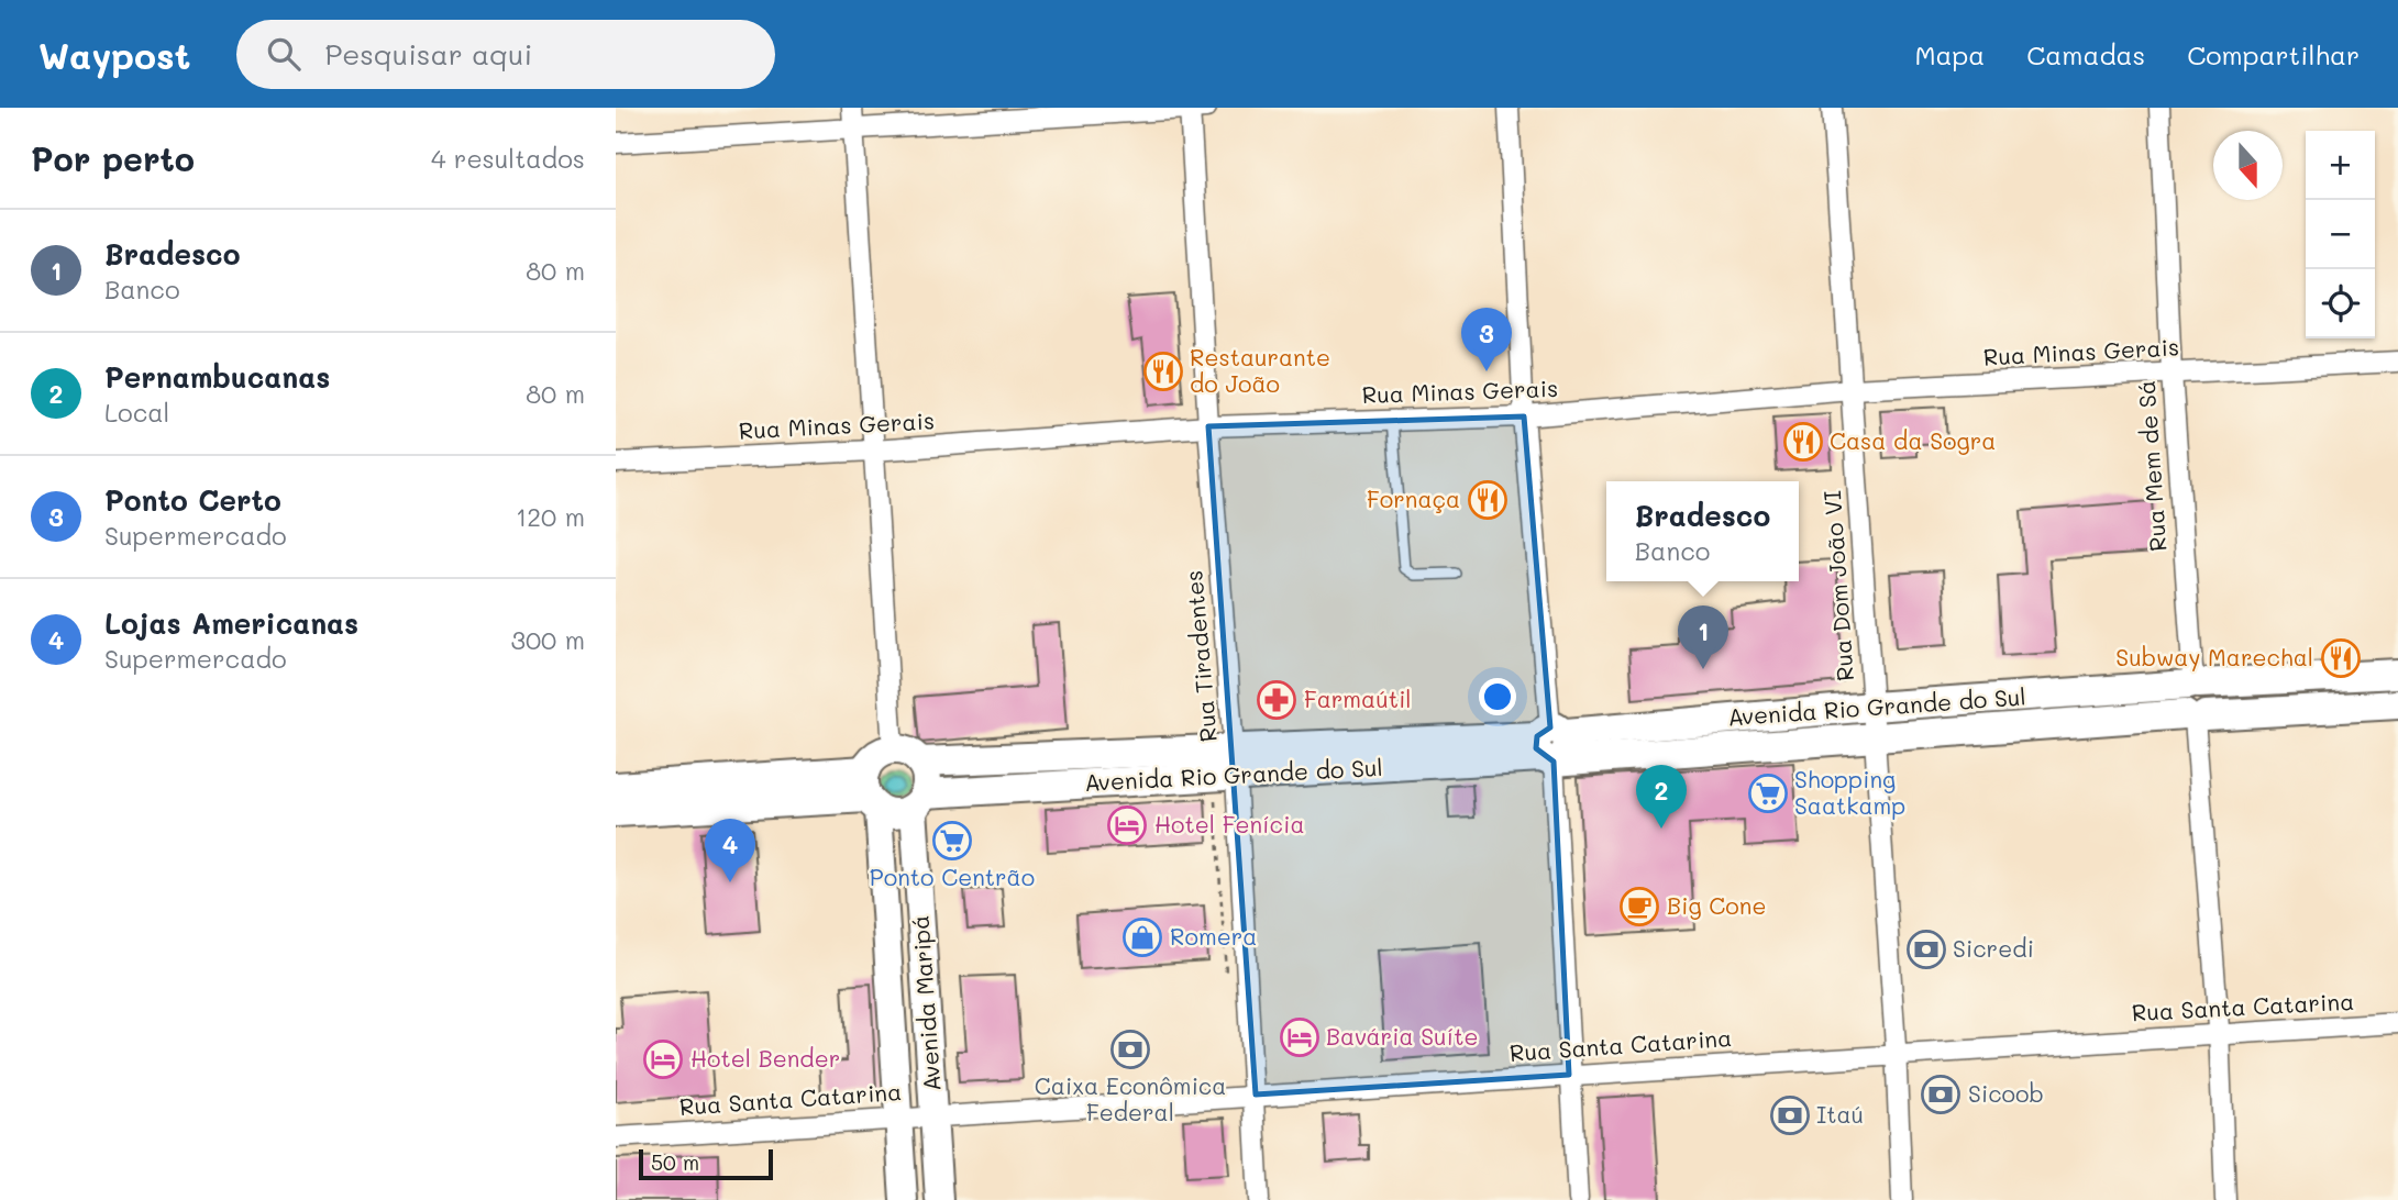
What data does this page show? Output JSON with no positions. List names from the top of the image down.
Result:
{
  "streets": {
    "main road": ["Avenida Rio Grande do Sul", "Avenida Maripá"],
    "street": [
      "Rua Minas Gerais",
      "Rua Mem de Sá",
      "Rua Dom João VI",
      "Rua Tiradentes",
      "Rua Santa Catarina"
    ]
  },
  "crossings": [
    ["Rua Minas Gerais", "Rua Mem de Sá"],
    ["Rua Minas Gerais", "Rua Dom João VI"],
    ["Rua Minas Gerais", "Rua Tiradentes"],
    ["Rua Mem de Sá", "Avenida Rio Grande do Sul"],
    ["Rua Dom João VI", "Avenida Rio Grande do Sul"],
    ["Rua Dom João VI", "Rua Santa Catarina"],
    ["Rua Tiradentes", "Avenida Rio Grande do Sul"],
    ["Rua Tiradentes", "Rua Santa Catarina"],
    ["Avenida Rio Grande do Sul", "Avenida Maripá"],
    ["Avenida Maripá", "Rua Santa Catarina"]
  ],
  "places": {
    "restaurant": [
      "Restaurante do João",
      "Casa da Sogra",
      "Fornaça",
      "Subway Marechal"
    ],
    "pharmacy": ["Farmaútil"],
    "supermarket": ["Shopping Saatkamp", "Ponto Centrão"],
    "hotel": ["Hotel Fenícia", "Bavária Suíte", "Hotel Bender"],
    "cafe": ["Big Cone"],
    "shop": ["Romera"],
    "bank": [
      "Sicredi",
      "Caixa Econômica Federal",
      "Sicoob",
      "Itaú"
    ]
  },
  "scale_bar": "50 m",
  "north": "bottom",
  "page": {
    "header": "Waypost",
    "search": "Pesquisar aqui",
    "nav": ["Mapa", "Camadas", "Compartilhar"],
    "heading": ["Por perto", "4 resultados"],
    "map_buttons": ["+", "−"],
    "list": [
      {
        "mark": "1",
        "name": "Bradesco",
        "note": "Banco",
        "value": "80 m"
      },
      {
        "mark": "2",
        "name": "Pernambucanas",
        "note": "Local",
        "value": "80 m"
      },
      {
        "mark": "3",
        "name": "Ponto Certo",
        "note": "Supermercado",
        "value": "120 m"
      },
      {
        "mark": "4",
        "name": "Lojas Americanas",
        "note": "Supermercado",
        "value": "300 m"
      }
    ],
    "pins": [
      "3",
      "1",
      "2",
      "4"
    ],
    "popup": ["Bradesco", "Banco"],
    "scale": "50 m"
  }
}
